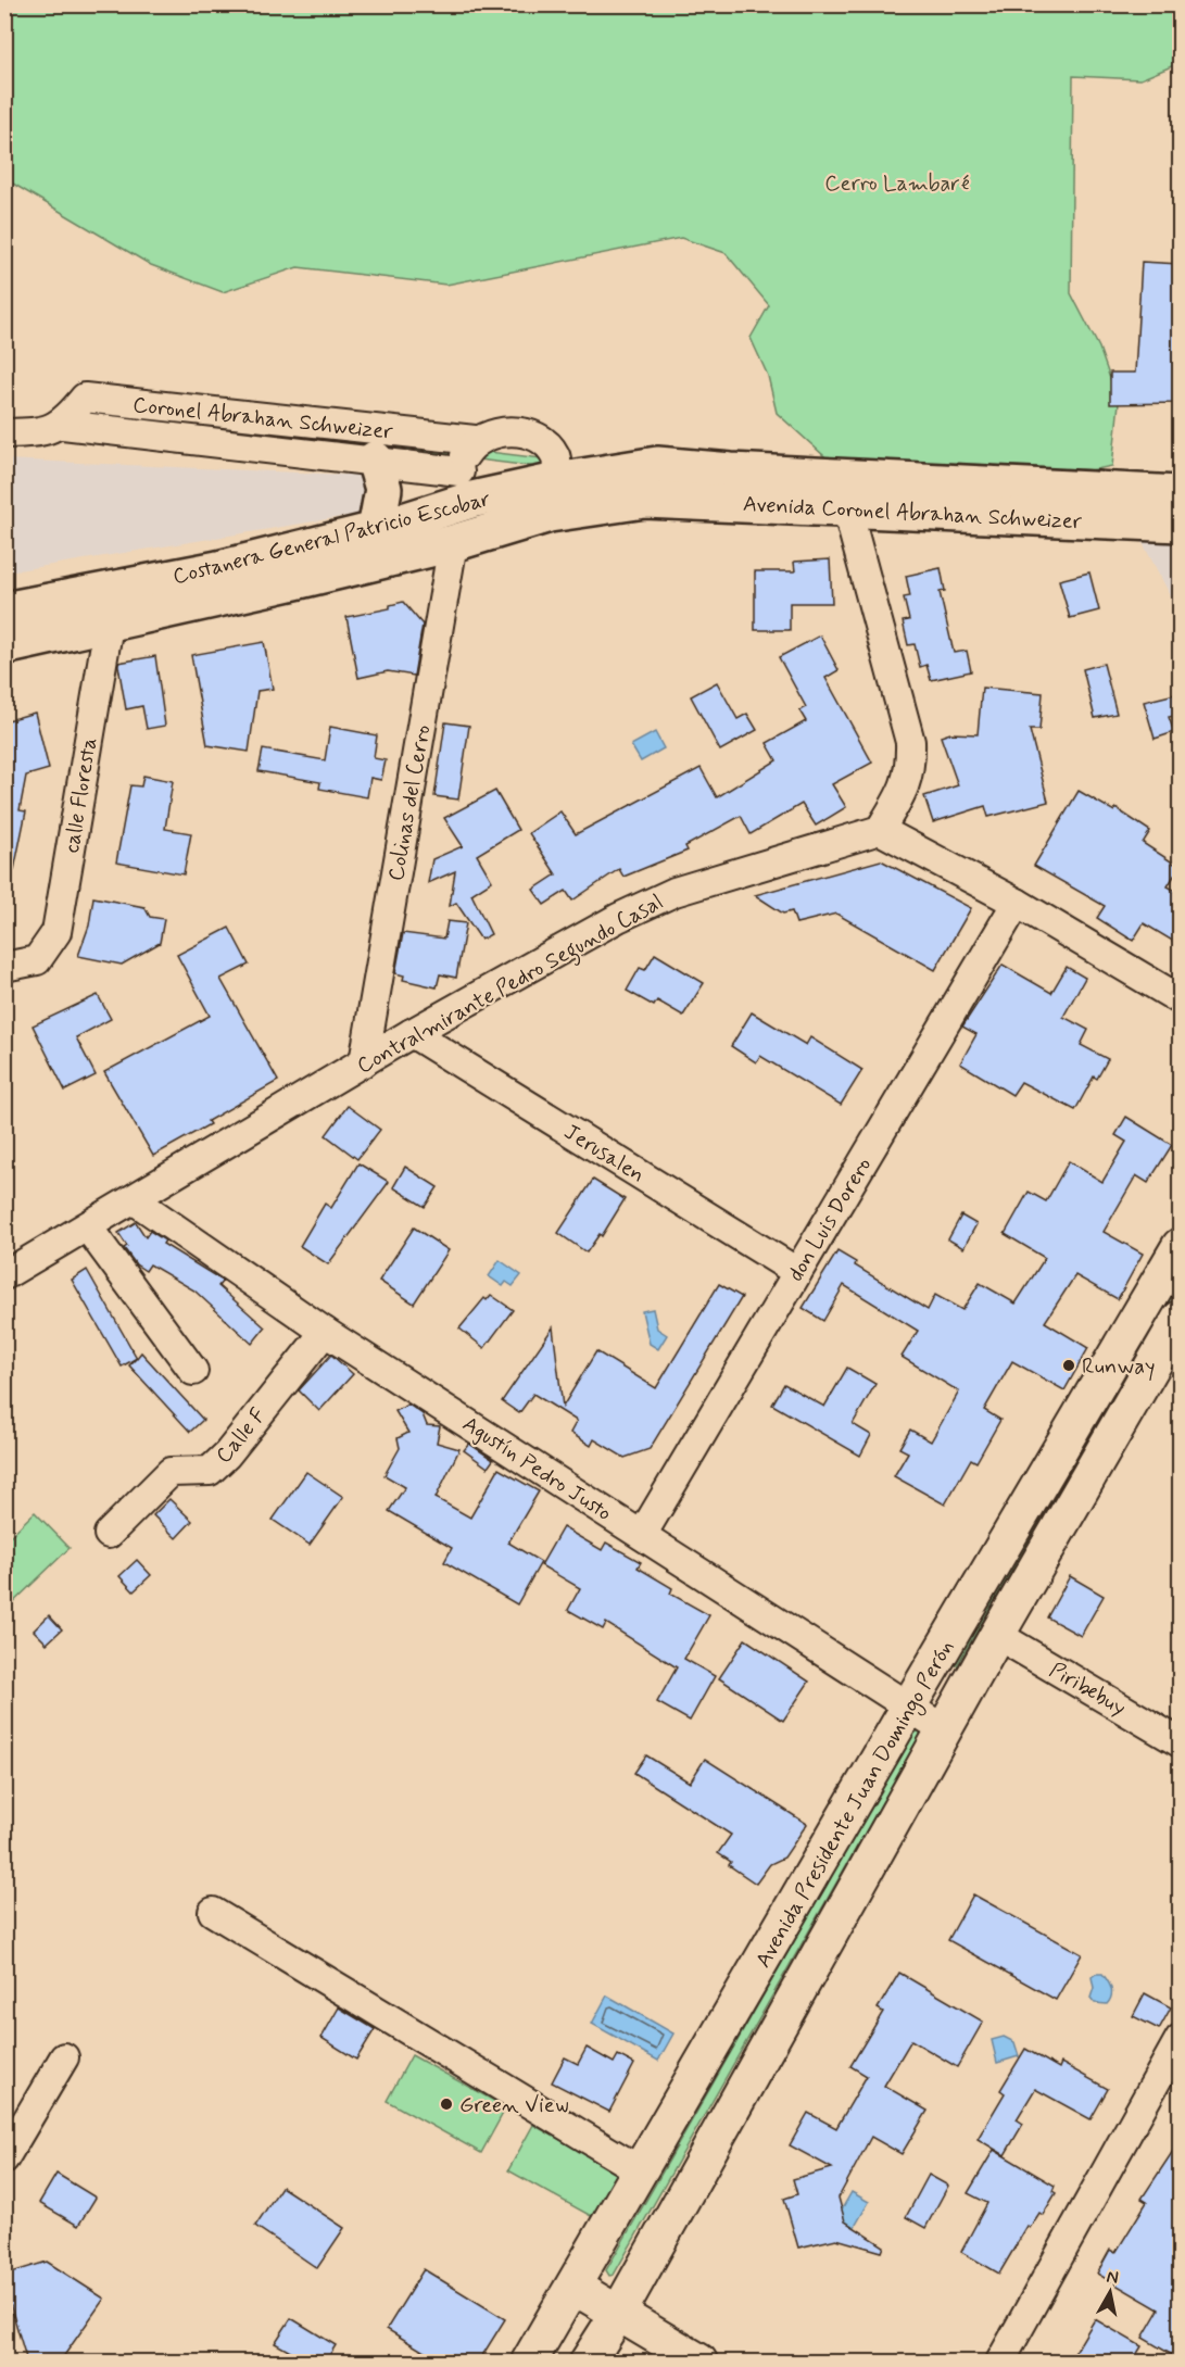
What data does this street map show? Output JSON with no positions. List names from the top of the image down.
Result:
{
  "streets": {
    "highway": ["Avenida Coronel Abrahan Schweizer", "Costanera General Patricio Escobar"],
    "main road": ["Avenida Presidente Juan Domingo Perón"],
    "street": [
      "Coronel Abrahan Schweizer",
      "calle Floresta",
      "Colinas del Cerro",
      "Contralmirante Pedro Segundo Casal",
      "Jerusalen",
      "don Luis Dorero",
      "Calle F",
      "Agustín Pedro Justo",
      "Piribebuy"
    ]
  },
  "crossings": [
    ["Coronel Abrahan Schweizer", "Costanera General Patricio Escobar"],
    ["Avenida Coronel Abrahan Schweizer", "Costanera General Patricio Escobar"],
    ["Costanera General Patricio Escobar", "calle Floresta"],
    ["Costanera General Patricio Escobar", "Colinas del Cerro"],
    ["Colinas del Cerro", "Contralmirante Pedro Segundo Casal"],
    ["Contralmirante Pedro Segundo Casal", "Jerusalen"],
    ["Contralmirante Pedro Segundo Casal", "Agustín Pedro Justo"],
    ["Jerusalen", "don Luis Dorero"],
    ["don Luis Dorero", "Agustín Pedro Justo"],
    ["Calle F", "Agustín Pedro Justo"],
    ["Agustín Pedro Justo", "Avenida Presidente Juan Domingo Perón"],
    ["Piribebuy", "Avenida Presidente Juan Domingo Perón"]
  ],
  "parks": ["Cerro Lambaré"],
  "places": ["Runway", "Green View"],
  "north": "top"
}
